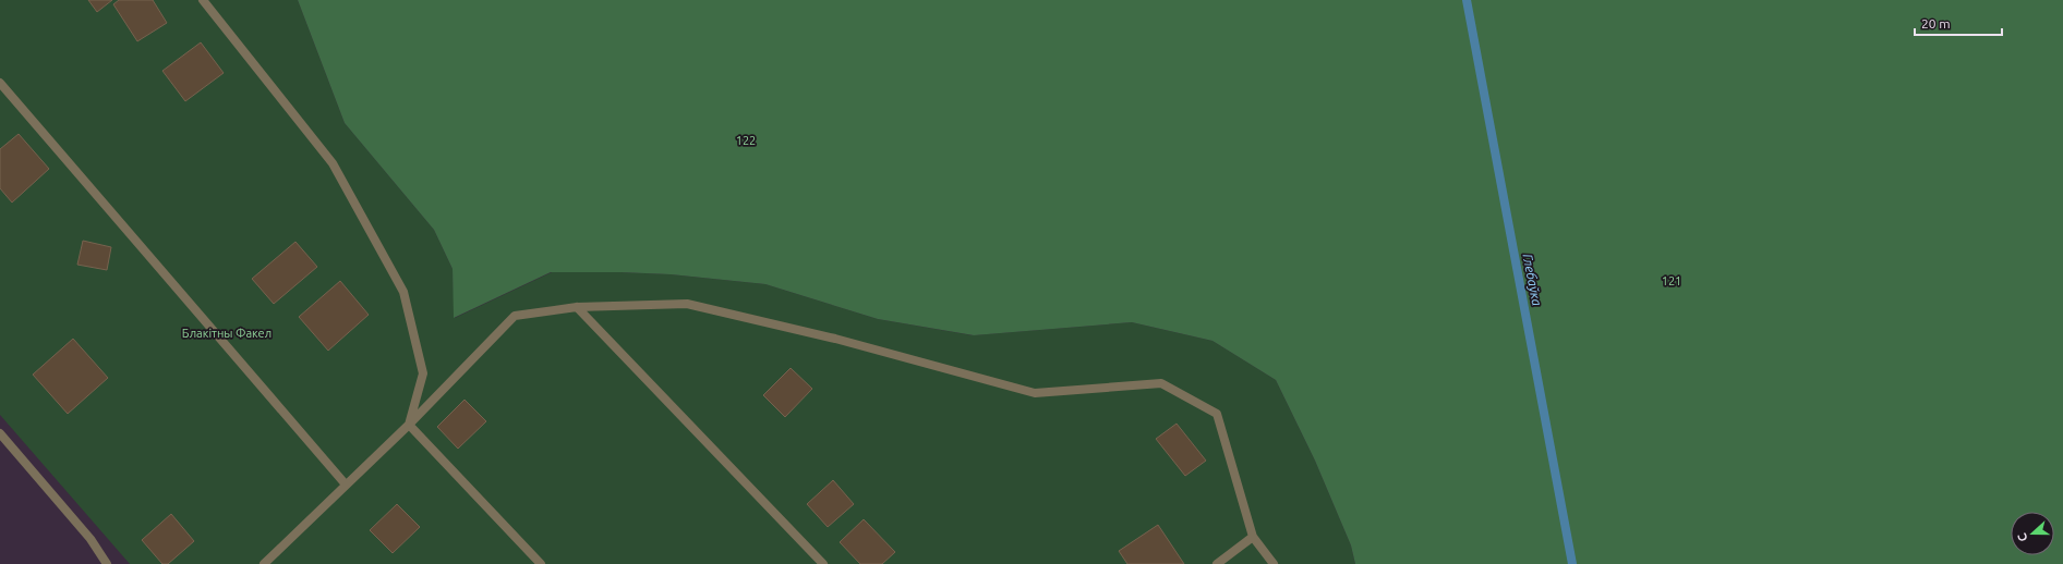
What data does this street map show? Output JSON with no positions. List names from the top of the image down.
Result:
{
  "water": ["Глебаўка"],
  "parks": ["122", "121", "Блакітны Факел"],
  "scale_bar": "20 m",
  "north": "left"
}
